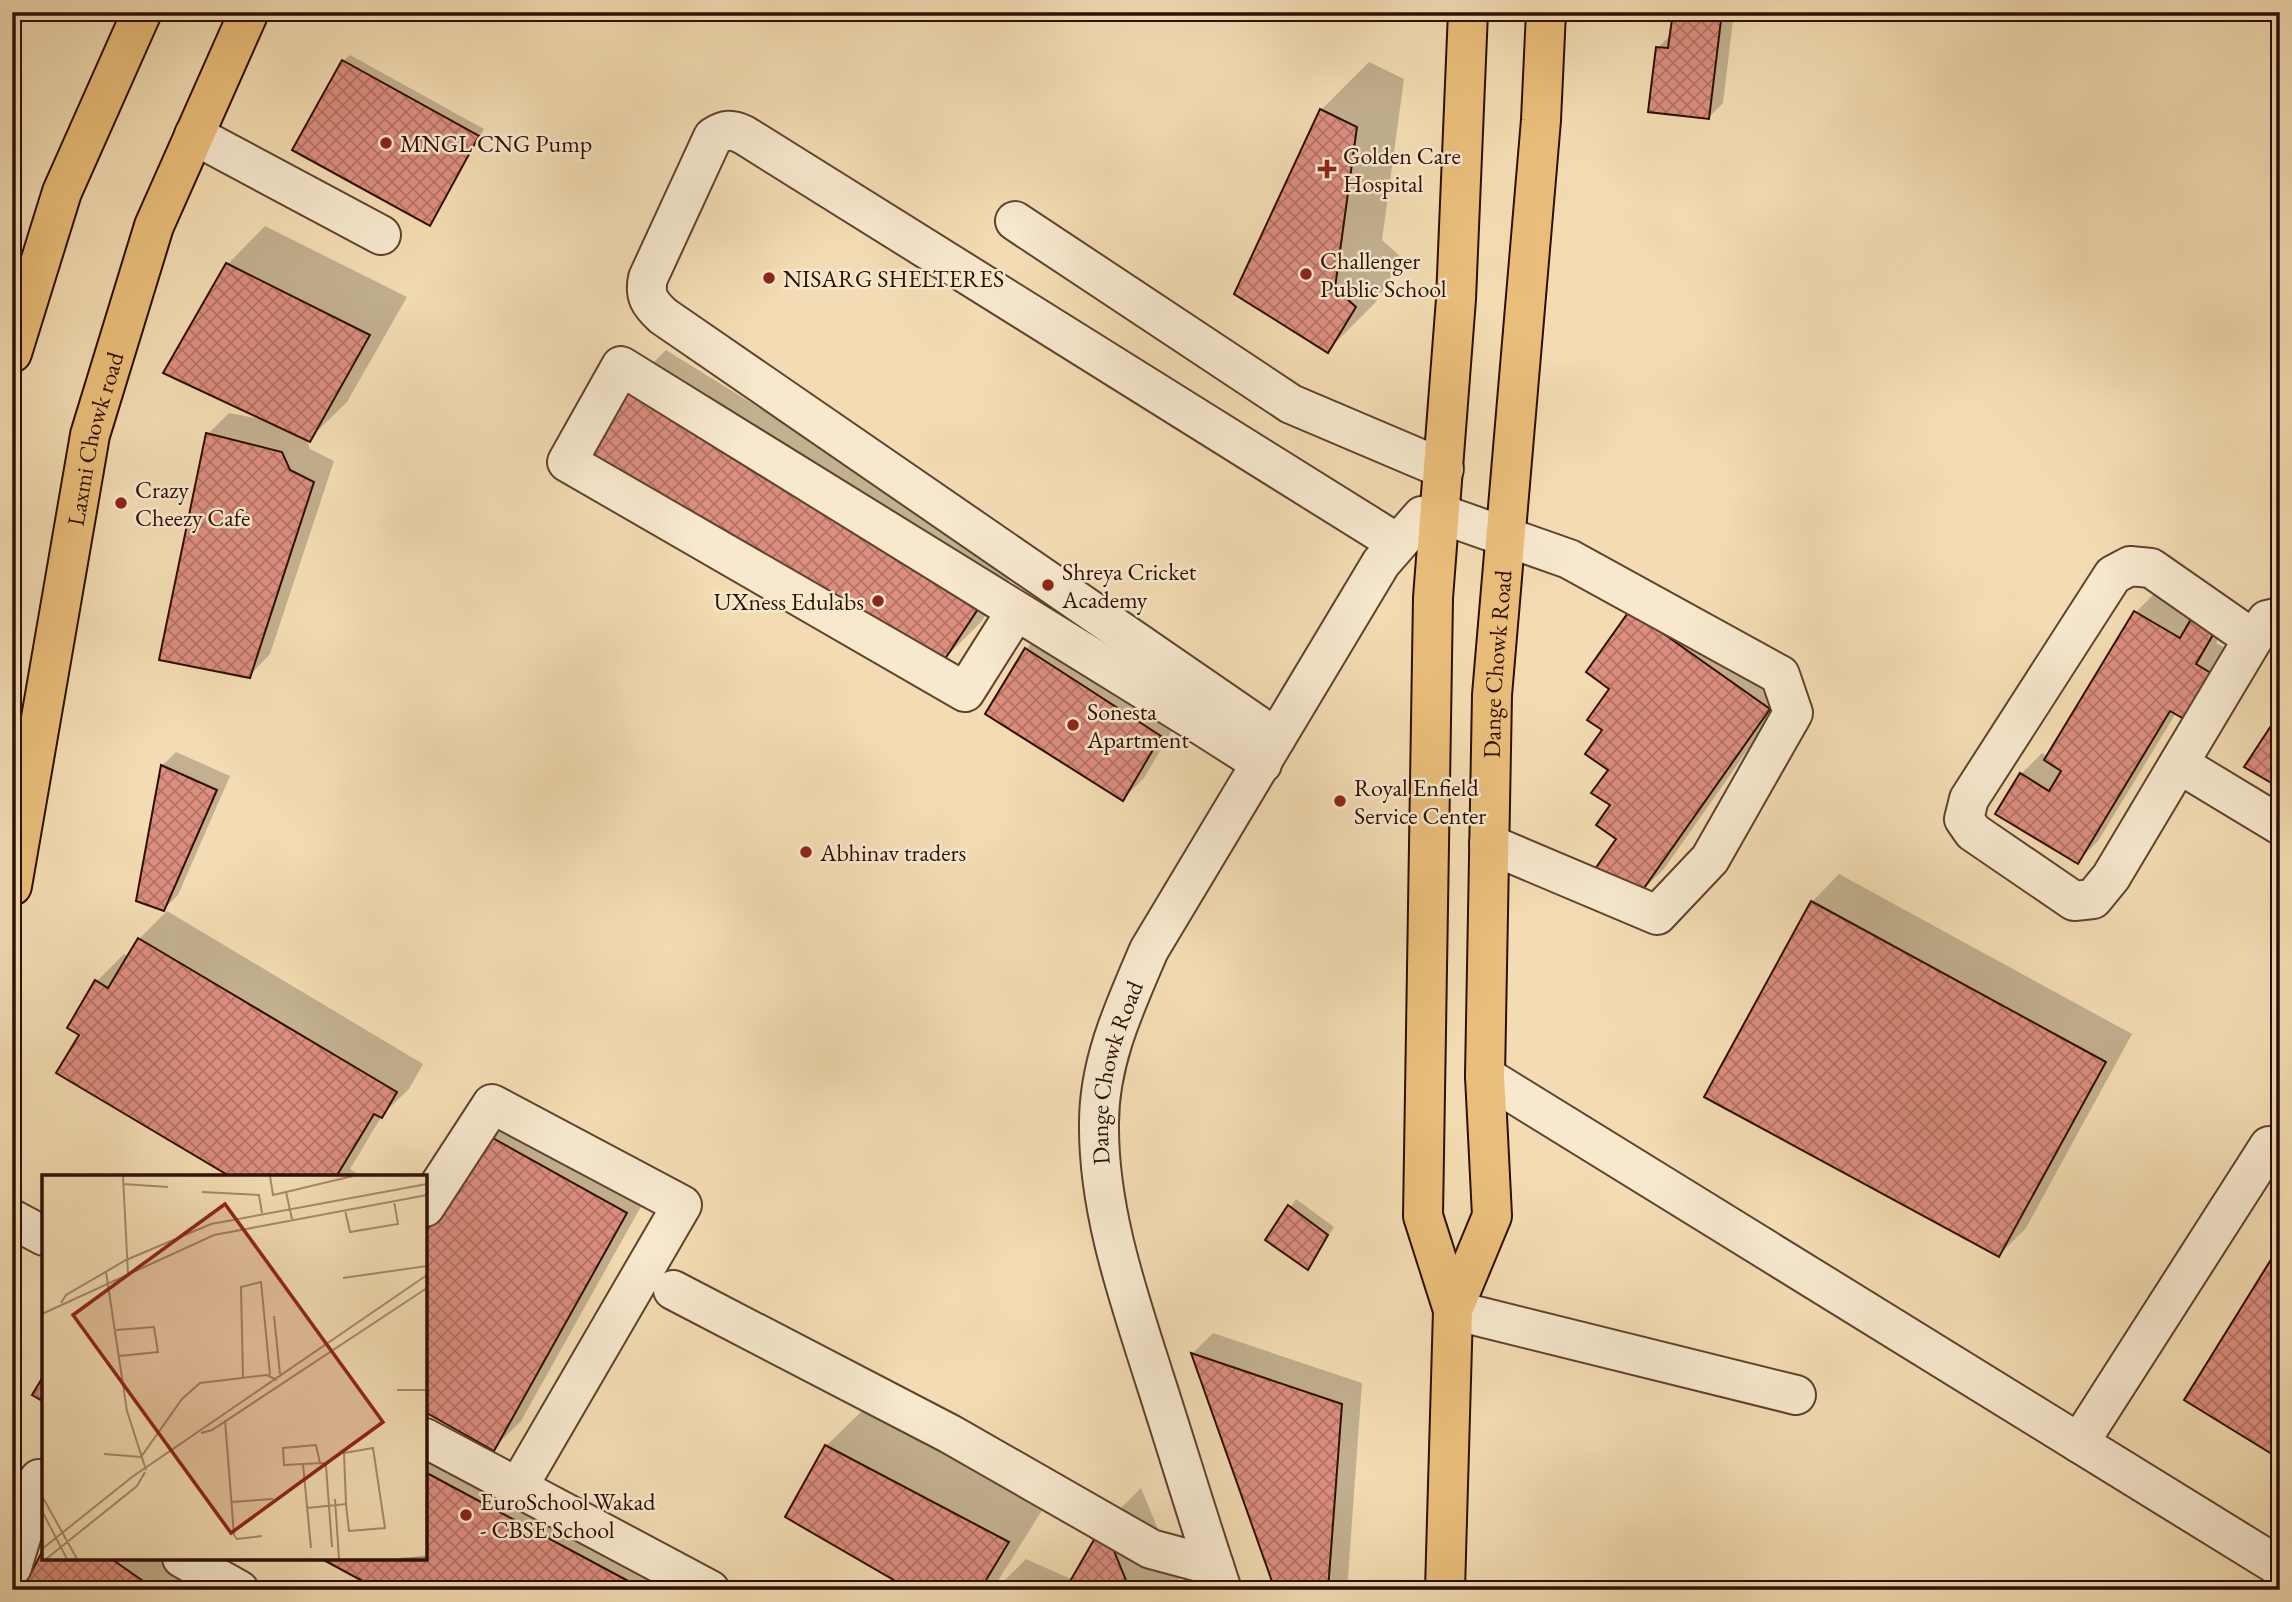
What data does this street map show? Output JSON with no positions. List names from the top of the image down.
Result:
{
  "streets": {
    "main road": ["Laxmi Chowk road", "Dange Chowk Road"]
  },
  "places": {
    "other": [
      "MNGL CNG Pump",
      "Challenger Public School",
      "NISARG SHELTERES",
      "Crazy Cheezy Cafe",
      "Shreya Cricket Academy",
      "UXness Edulabs",
      "Sonesta Apartment",
      "Royal Enfield Service Center",
      "Abhinav traders",
      "EuroSchool Wakad - CBSE School"
    ],
    "health": ["Golden Care Hospital"]
  }
}
